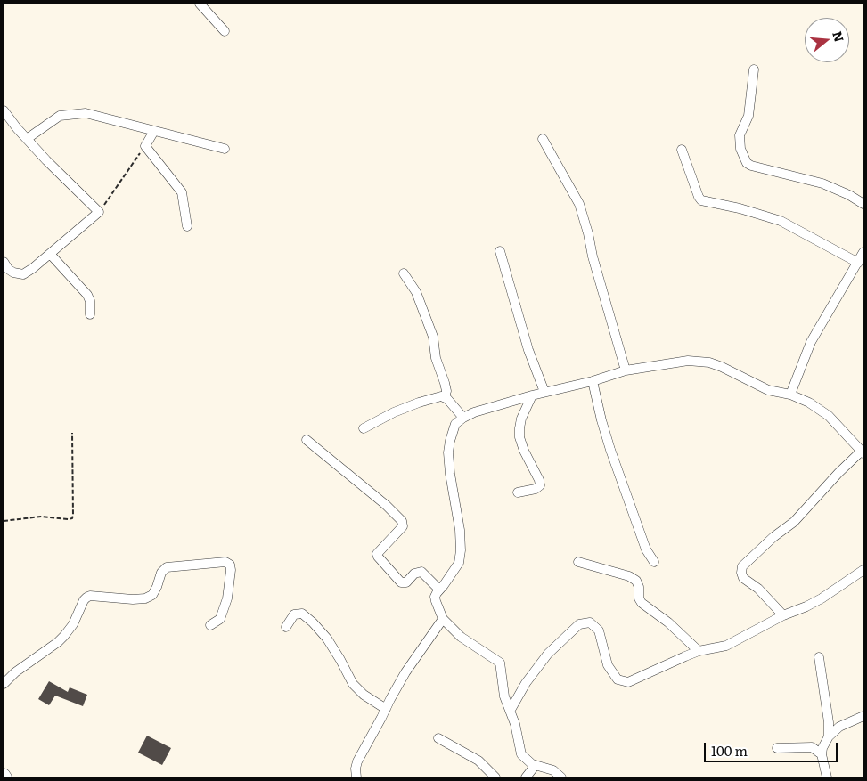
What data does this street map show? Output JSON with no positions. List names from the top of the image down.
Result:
{
  "scale_bar": "100 m",
  "north": "right"
}
